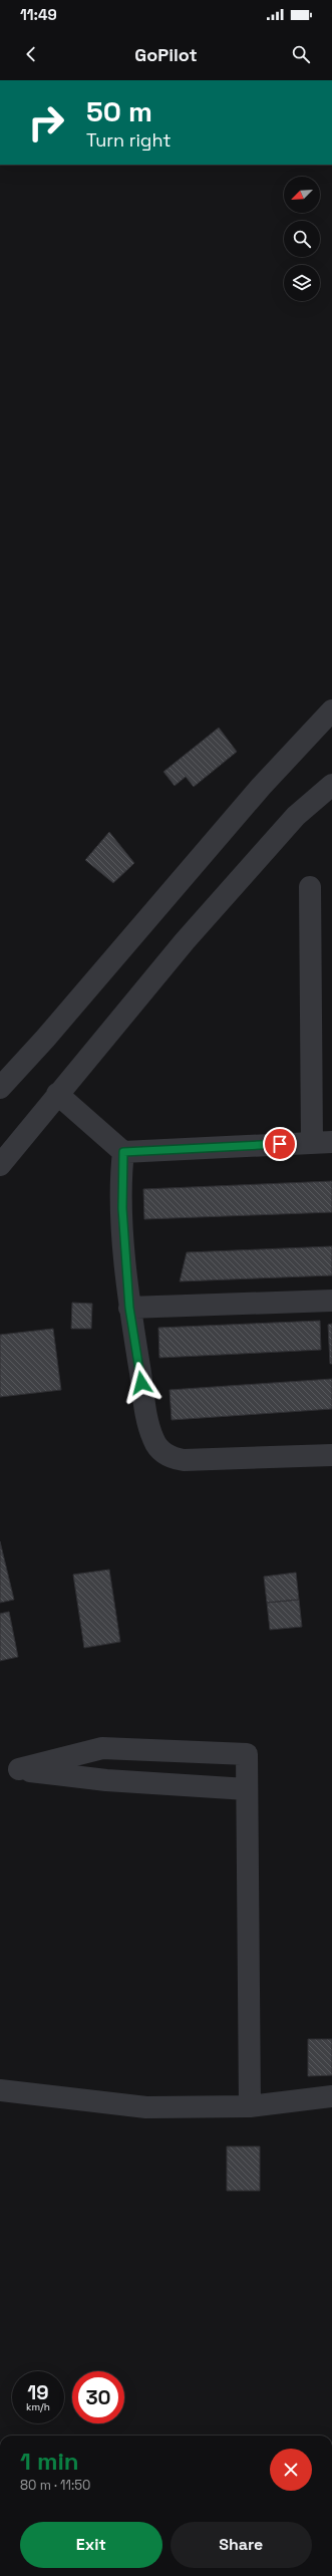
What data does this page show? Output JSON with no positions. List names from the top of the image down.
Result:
{
  "north": "bottom left",
  "page": {
    "status": "11:49",
    "header": "GoPilot",
    "turn": ["50 m", "Turn right"],
    "speed": "19 km/h",
    "limit": "30",
    "heading": ["1 min", "80 m · 11:50"],
    "buttons": ["Exit", "Share"]
  }
}
